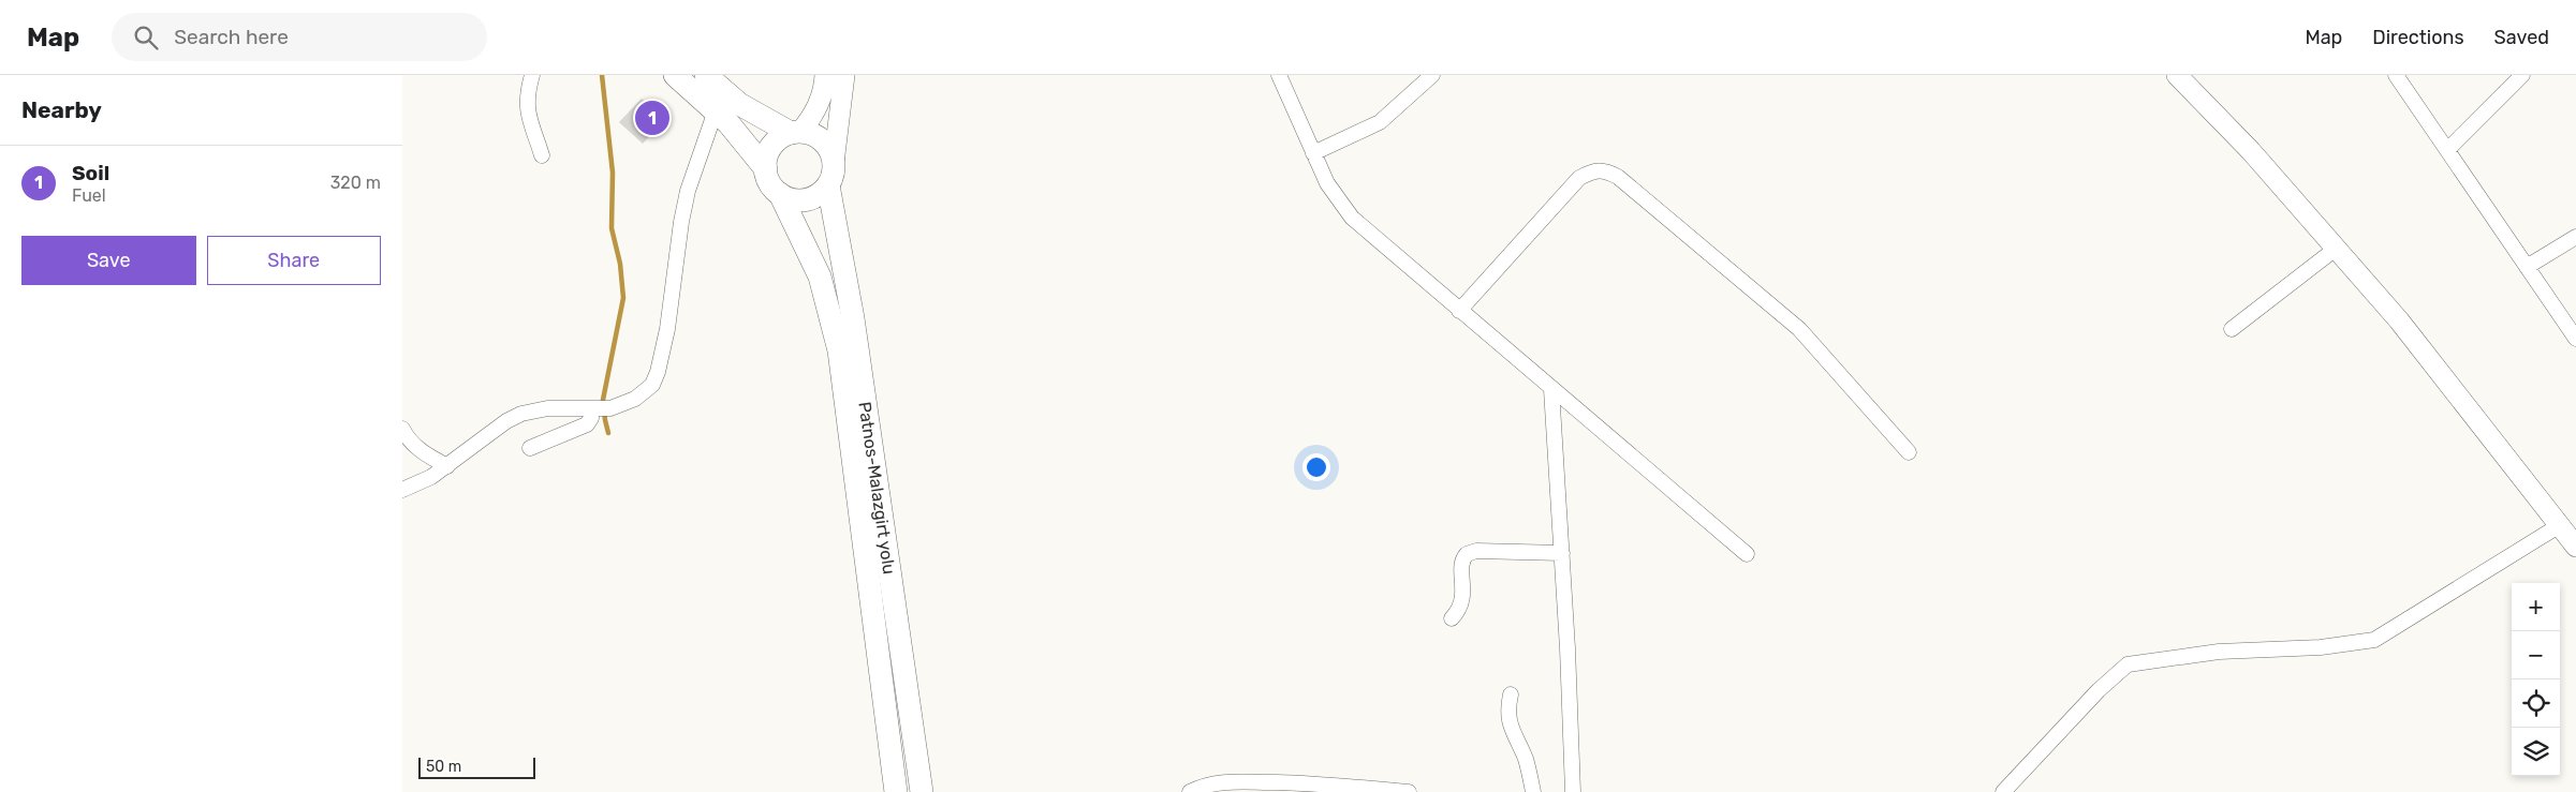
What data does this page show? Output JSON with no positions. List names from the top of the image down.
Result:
{
  "streets": {
    "main road": ["Patnos-Malazgirt yolu"]
  },
  "scale_bar": "50 m",
  "page": {
    "header": "Map",
    "search": "Search here",
    "nav": ["Map", "Directions", "Saved"],
    "heading": "Nearby",
    "pins": "1",
    "list": [
      {
        "mark": "1",
        "name": "Soil",
        "note": "Fuel",
        "value": "320 m"
      }
    ],
    "buttons": ["Save", "Share"],
    "map_buttons": ["+", "−"],
    "scale": "50 m"
  }
}
